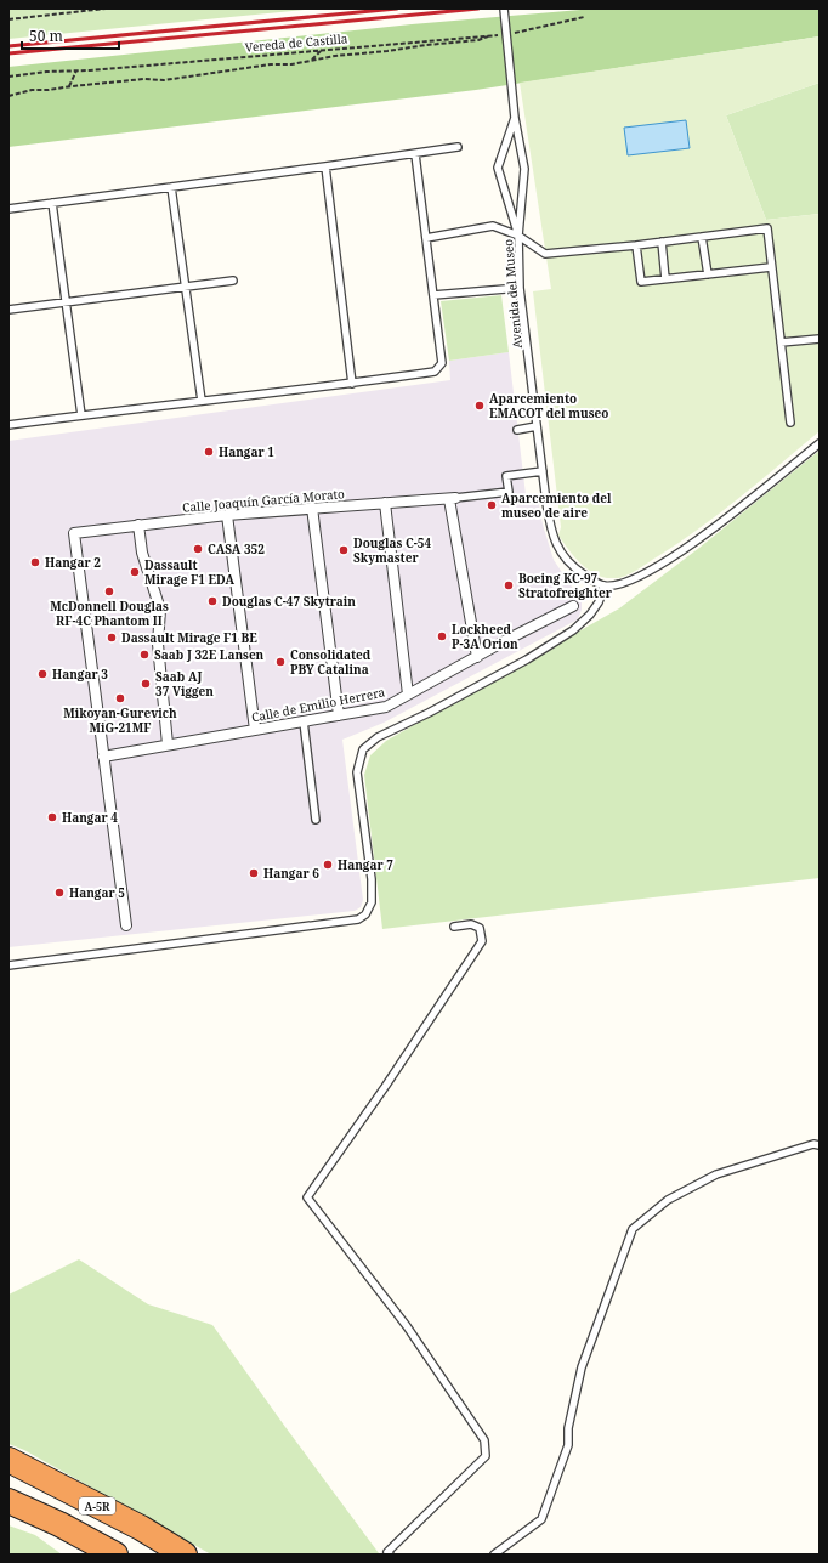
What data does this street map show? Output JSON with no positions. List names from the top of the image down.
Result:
{
  "streets": {
    "highway": ["A-5R"],
    "street": ["Calle Joaquín García Morato", "Calle de Emilio Herrera"],
    "lane": ["Avenida del Museo"],
    "path": ["Vereda de Castilla"]
  },
  "crossings": [
    ["Vereda de Castilla", "Avenida del Museo"],
    ["Calle Joaquín García Morato", "Calle de Emilio Herrera"]
  ],
  "places": [
    "Aparcemiento EMACOT del museo",
    "Hangar 1",
    "Aparcemiento del museo de aire",
    "CASA 352",
    "Douglas C-54 Skymaster",
    "Hangar 2",
    "Dassault Mirage F1 EDA",
    "Boeing KC-97 Stratofreighter",
    "McDonnell Douglas RF-4C Phantom II",
    "Douglas C-47 Skytrain",
    "Lockheed P-3A Orion",
    "Dassault Mirage F1 BE",
    "Saab J 32E Lansen",
    "Consolidated PBY Catalina",
    "Hangar 3",
    "Saab AJ 37 Viggen",
    "Mikoyan-Gurevich MiG-21MF",
    "Hangar 4",
    "Hangar 7",
    "Hangar 6",
    "Hangar 5"
  ],
  "scale_bar": "50 m"
}
